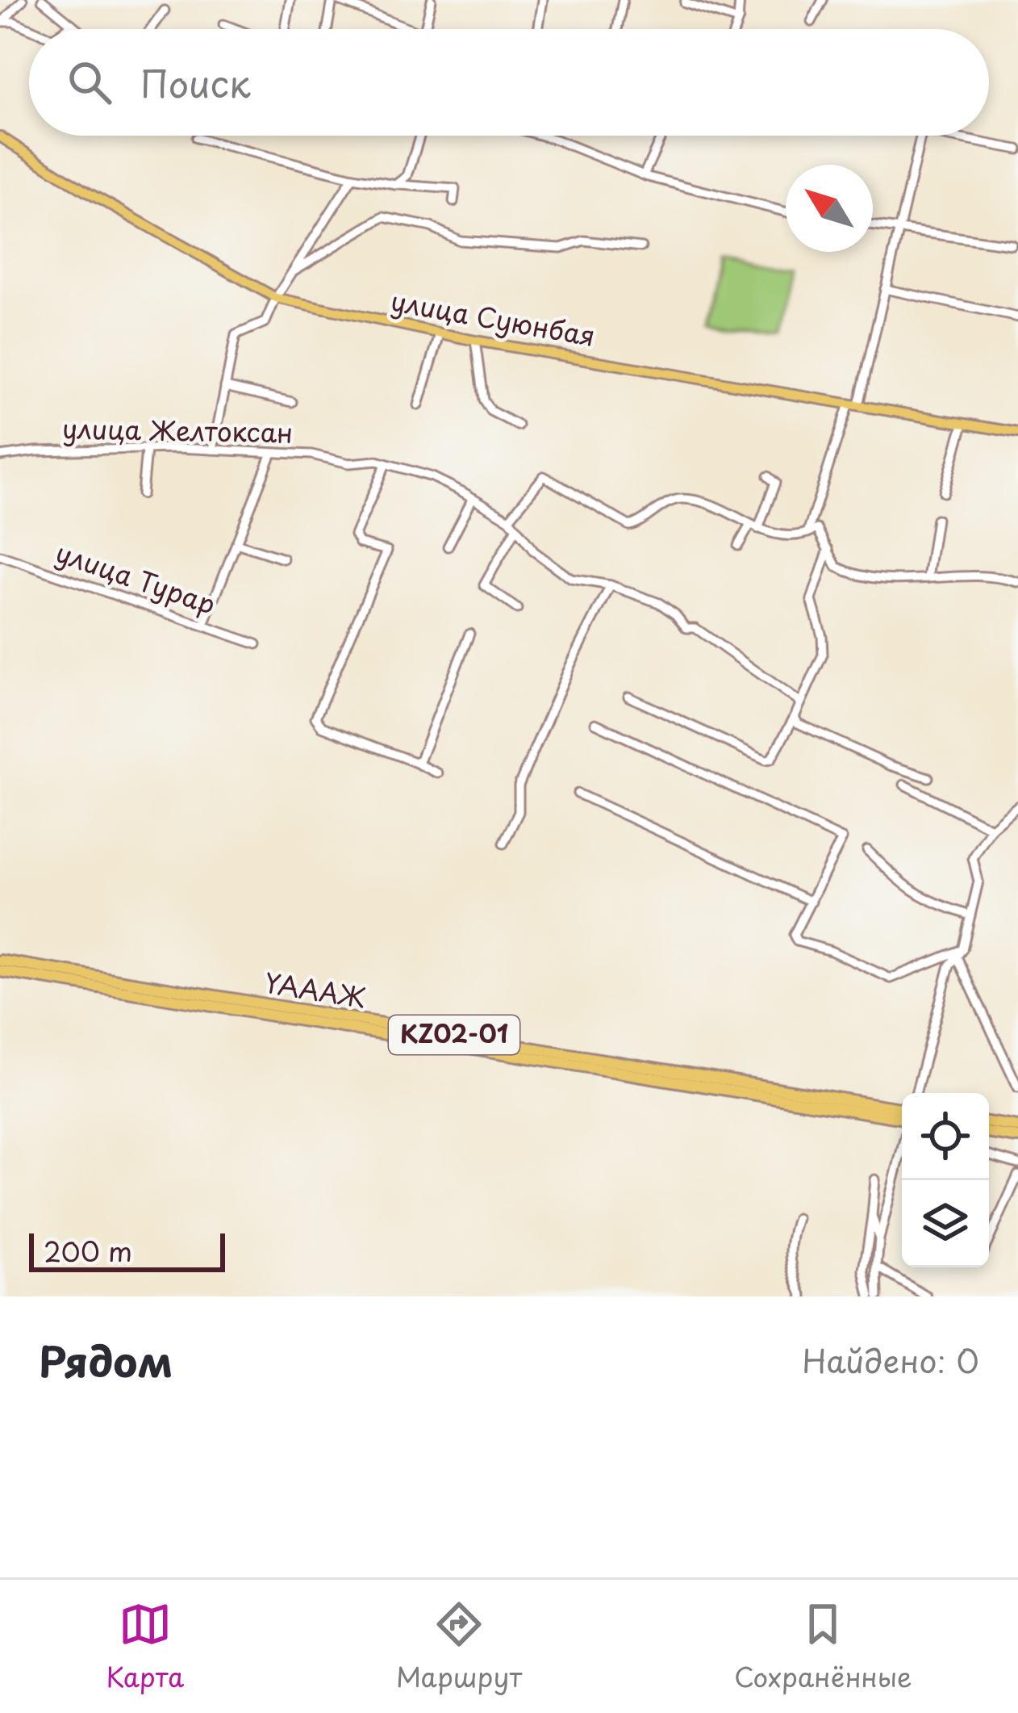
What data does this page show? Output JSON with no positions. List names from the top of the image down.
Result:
{
  "streets": {
    "highway": ["ҮАААЖ", "KZ02-01"],
    "main road": ["улица Суюнбая"],
    "street": ["улица Желтоксан", "улица Турар"]
  },
  "scale_bar": "200 m",
  "north": "top left",
  "page": {
    "search": "Поиск",
    "scale": "200 m",
    "heading": ["Рядом", "Найдено: 0"],
    "nav": ["Карта", "Маршрут", "Сохранённые"]
  }
}
